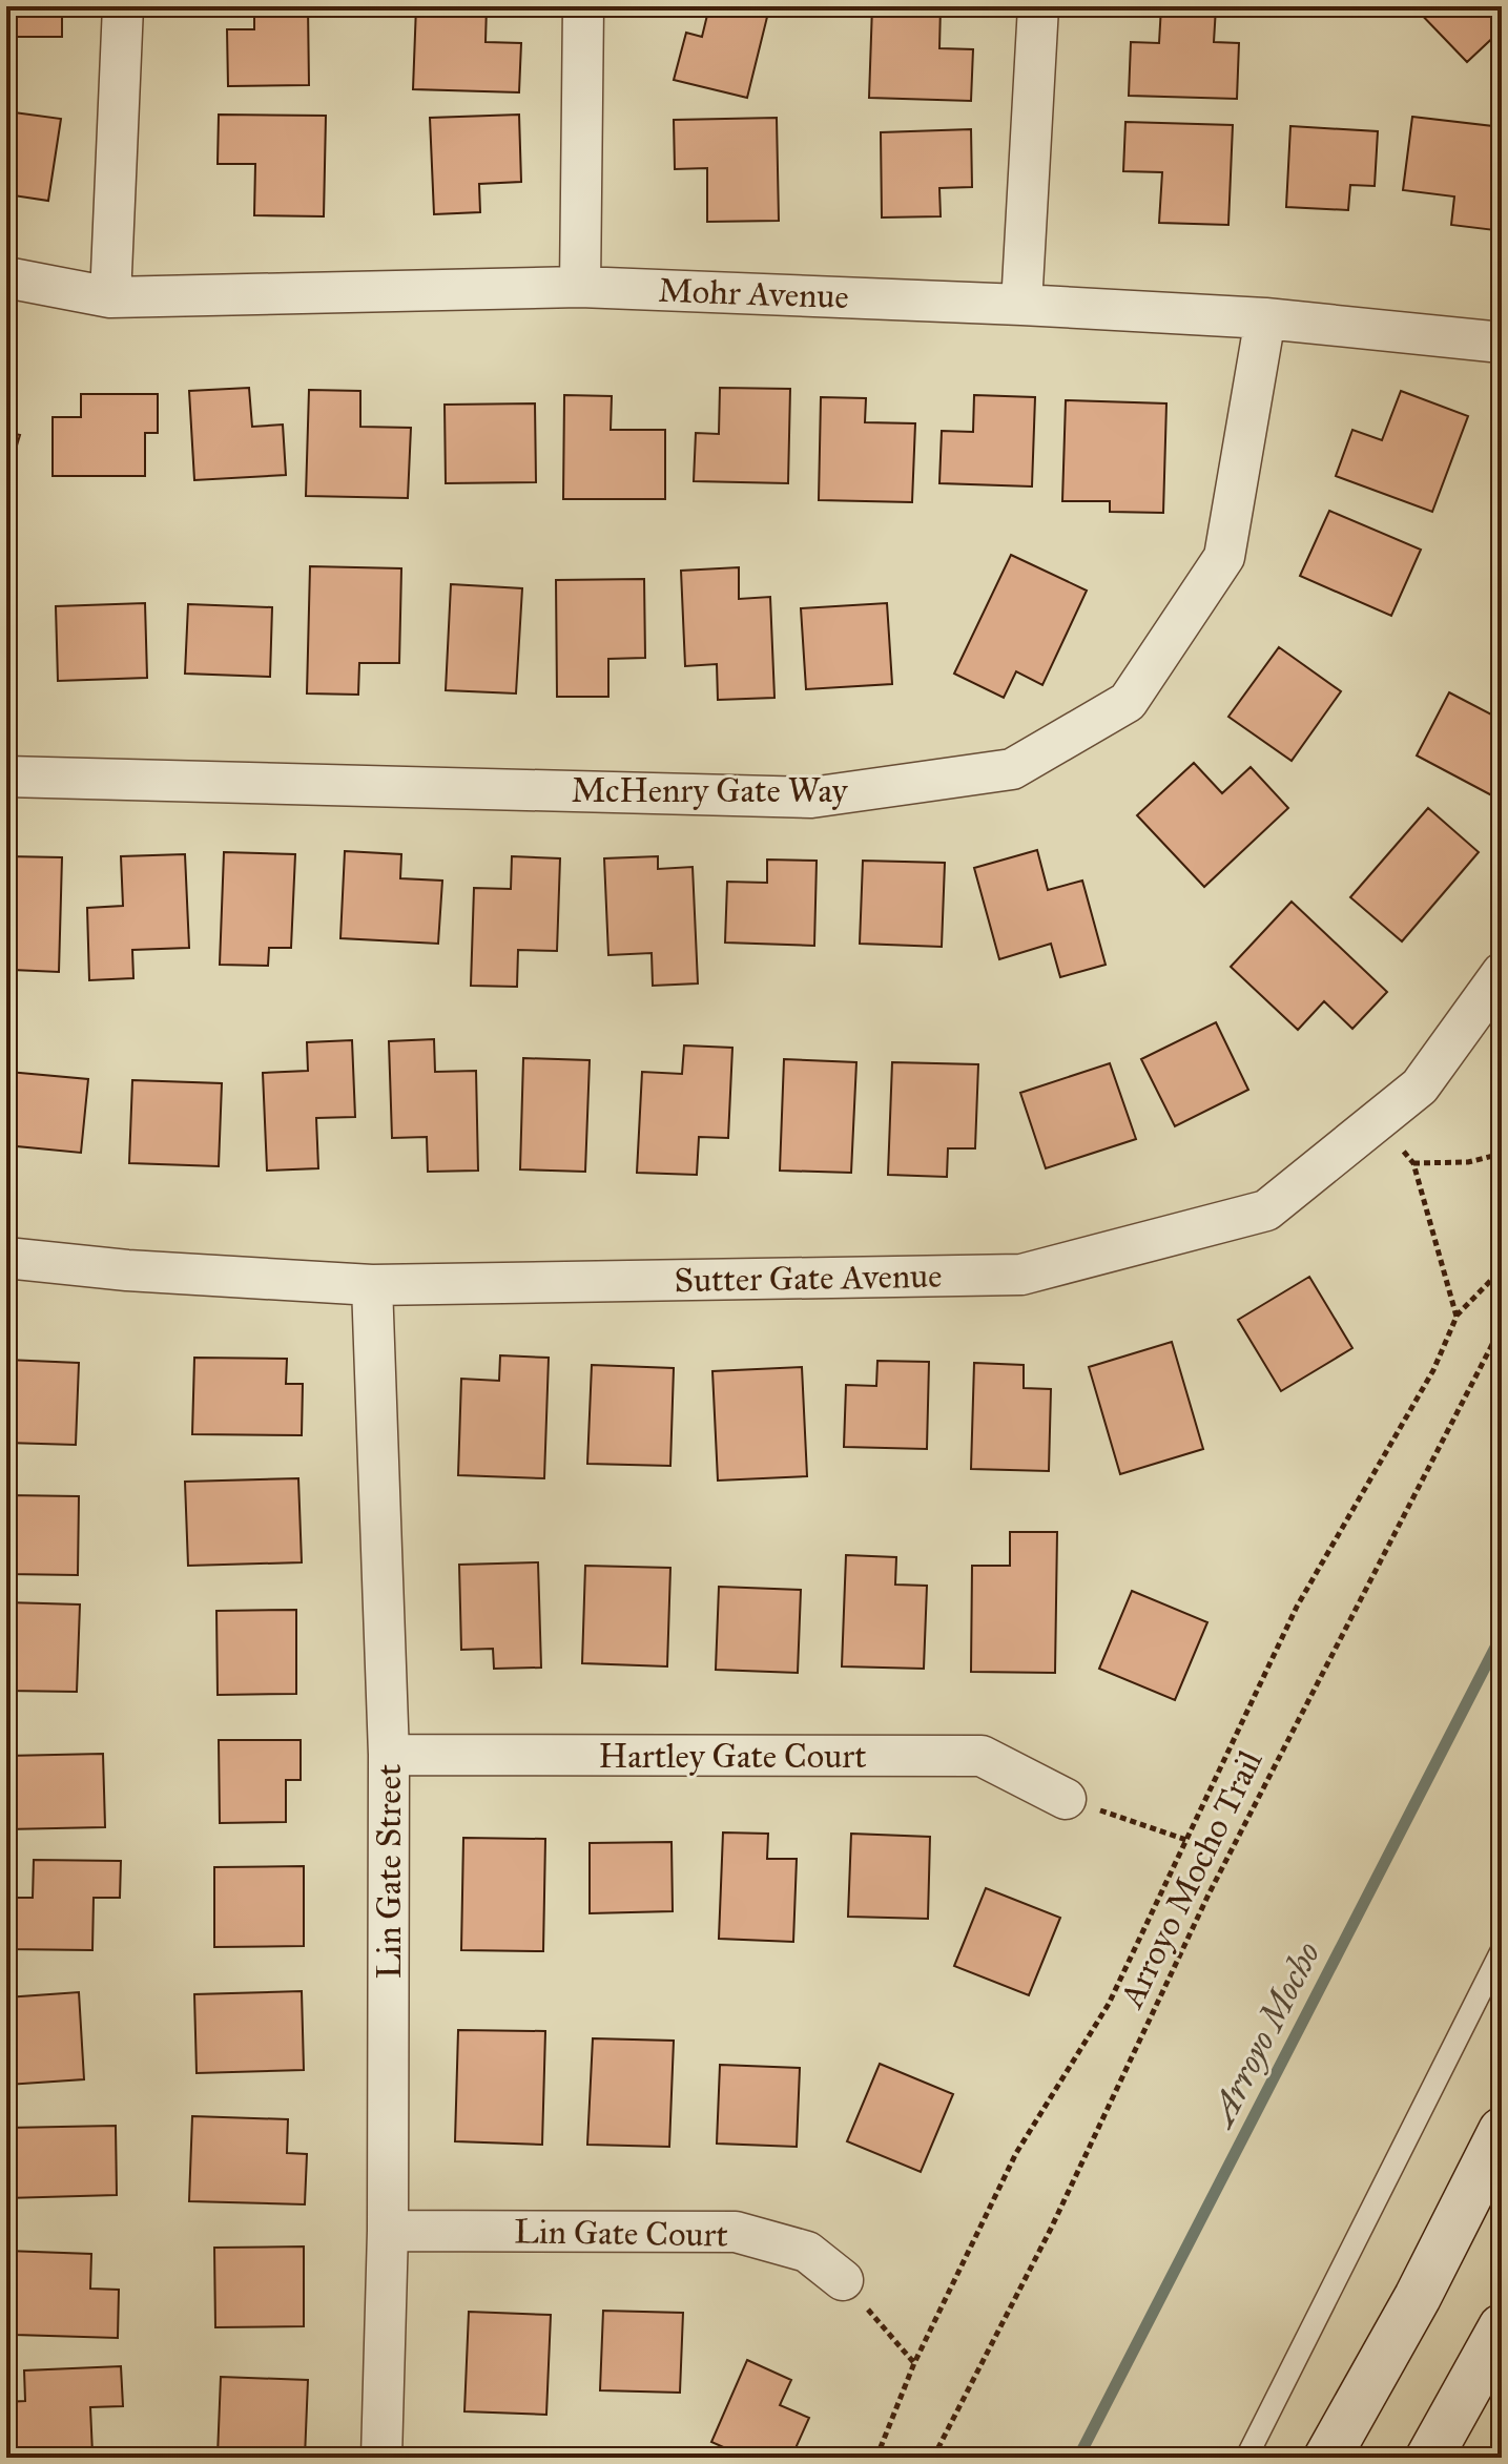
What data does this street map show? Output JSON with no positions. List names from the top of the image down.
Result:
{
  "streets": {
    "street": [
      "Mohr Avenue",
      "McHenry Gate Way",
      "Sutter Gate Avenue",
      "Hartley Gate Court",
      "Lin Gate Street",
      "Lin Gate Court"
    ],
    "path": ["Arroyo Mocho Trail"]
  },
  "crossings": [
    ["Mohr Avenue", "McHenry Gate Way"],
    ["Sutter Gate Avenue", "Lin Gate Street"],
    ["Hartley Gate Court", "Lin Gate Street"],
    ["Lin Gate Street", "Lin Gate Court"]
  ],
  "water": ["Arroyo Mocho"]
}
